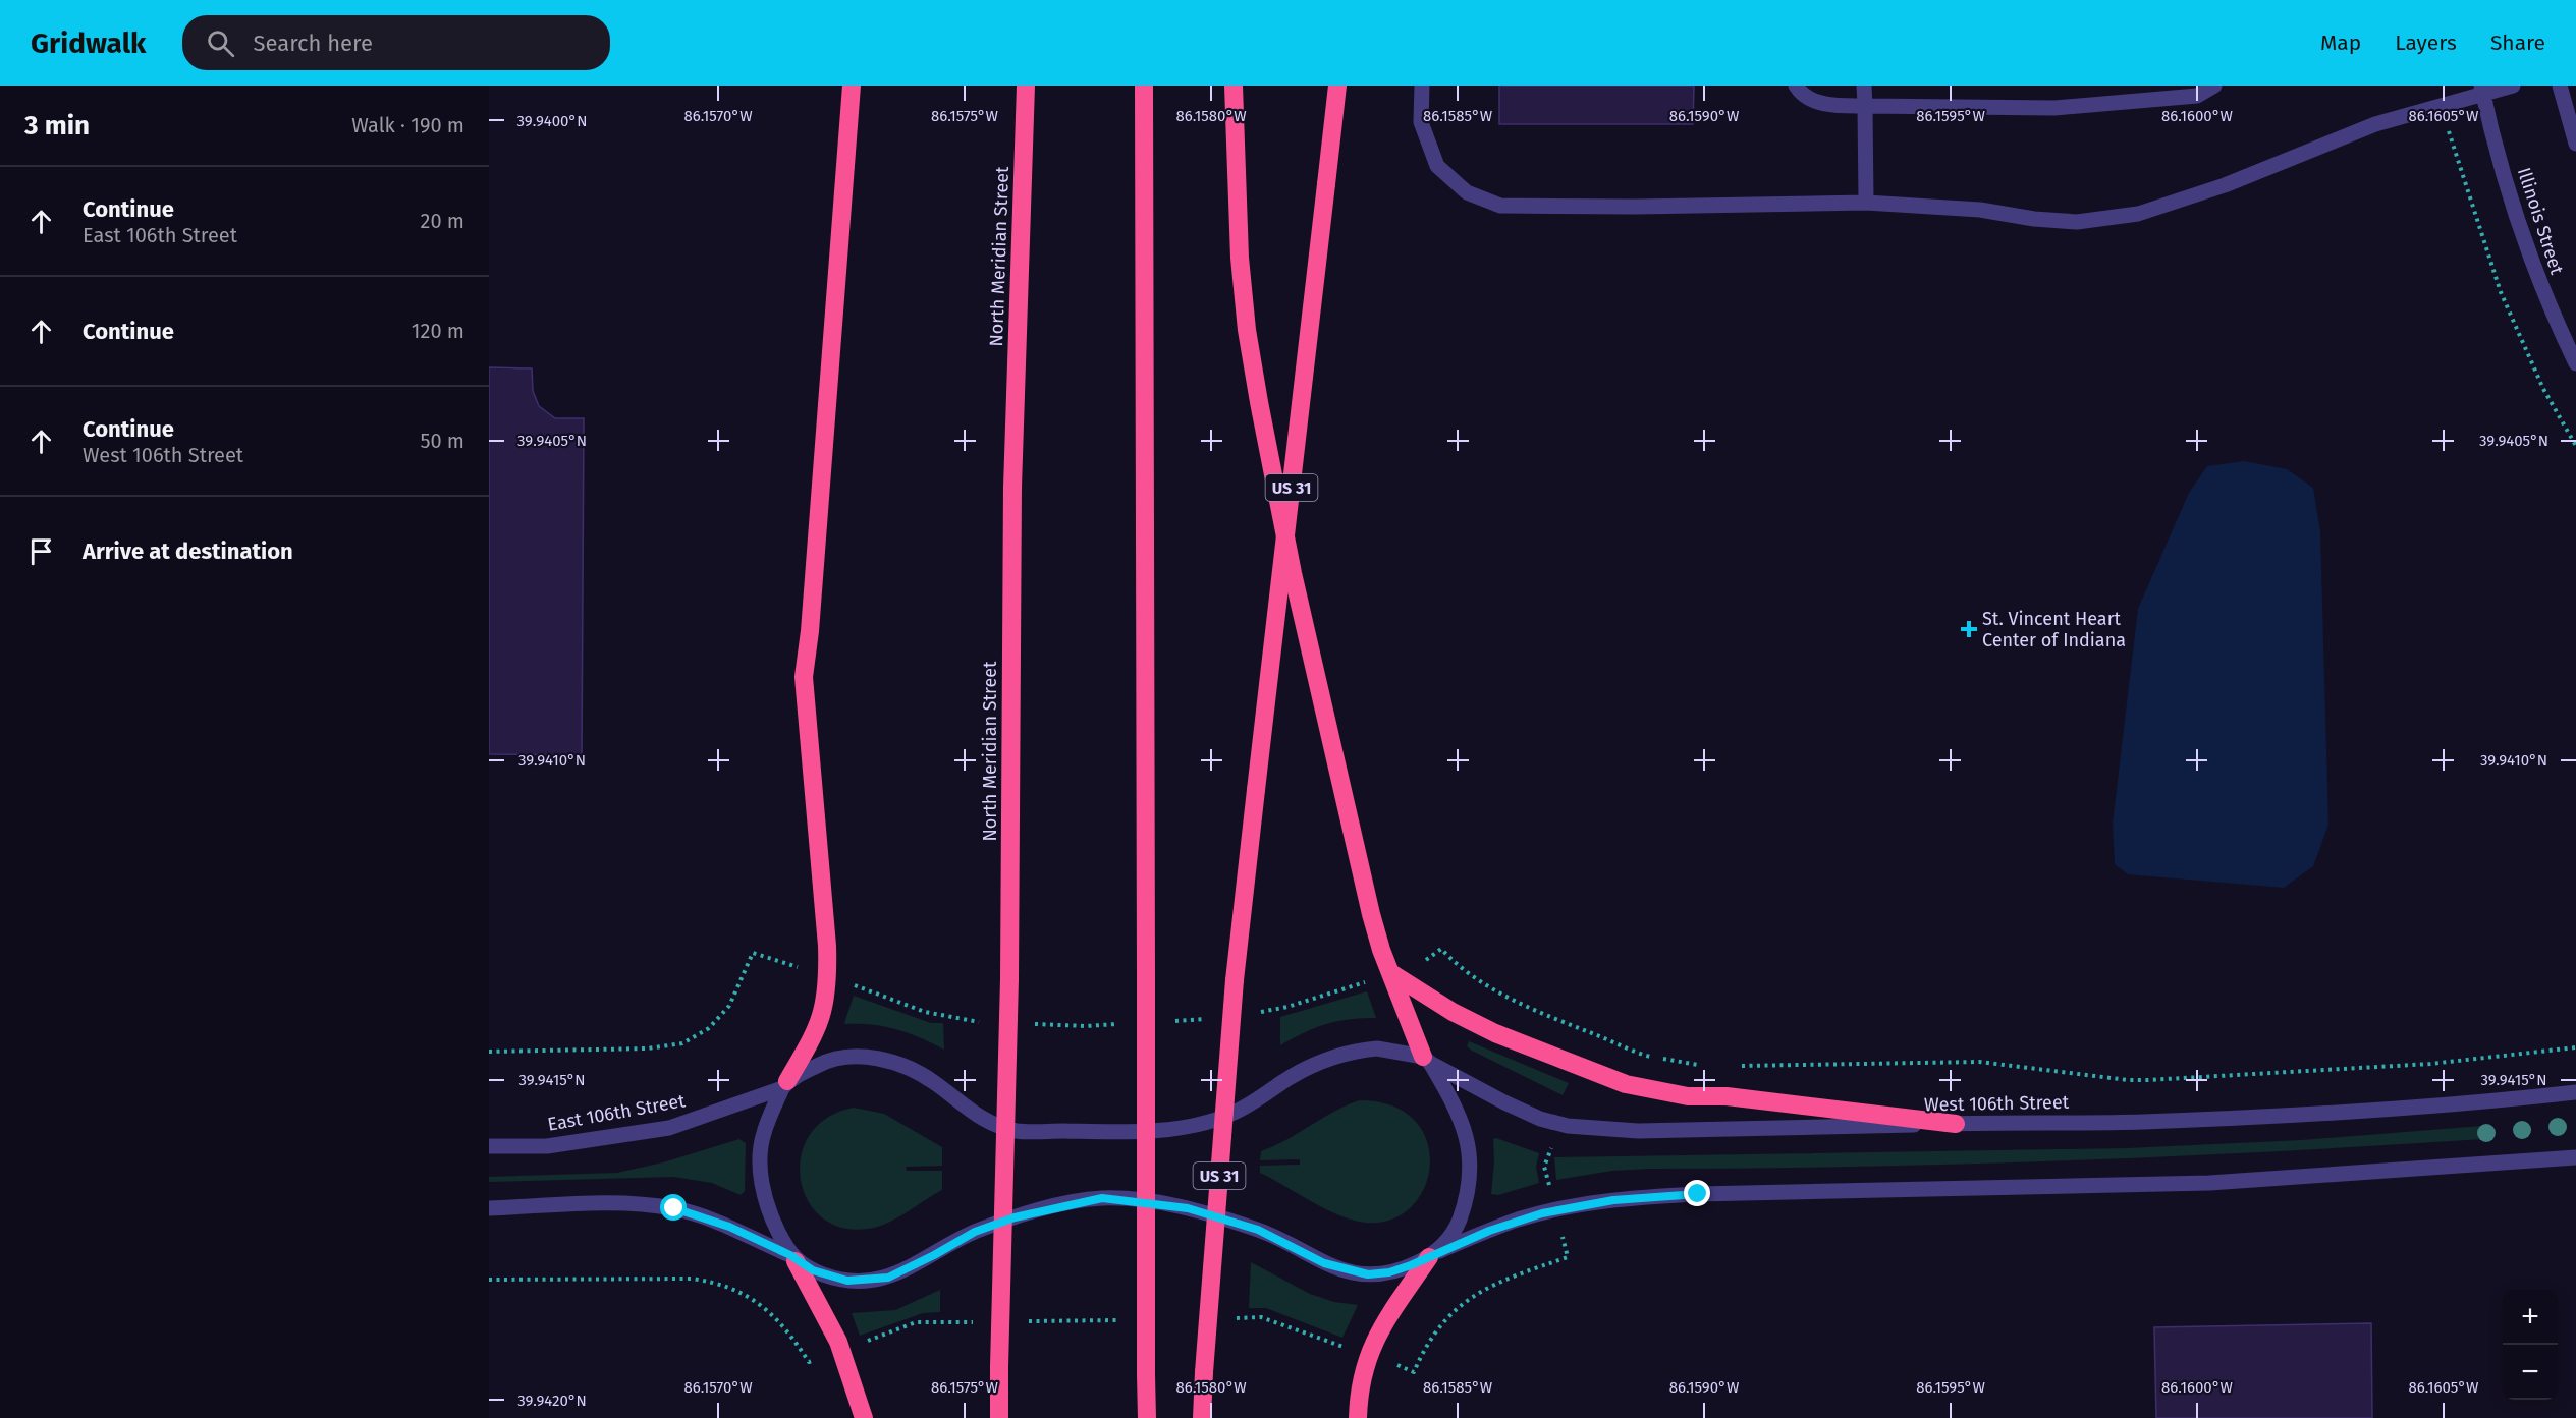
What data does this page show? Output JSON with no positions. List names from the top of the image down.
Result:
{
  "streets": {
    "highway": ["North Meridian Street", "US 31"],
    "street": ["Illinois Street", "West 106th Street", "East 106th Street"]
  },
  "crossings": [
    ["West 106th Street", "East 106th Street"]
  ],
  "places": {
    "health": ["St. Vincent Heart Center of Indiana"]
  },
  "page": {
    "header": "Gridwalk",
    "search": "Search here",
    "nav": ["Map", "Layers", "Share"],
    "heading": ["3 min", "Walk · 190 m"],
    "list": [
      ["Continue", "East 106th Street", "20 m"],
      ["Continue", "120 m"],
      ["Continue", "West 106th Street", "50 m"],
      "Arrive at destination"
    ],
    "map_buttons": ["+", "−"]
  },
  "coordinates": [
    "86.1570°W",
    "86.1575°W",
    "86.1580°W",
    "86.1585°W",
    "86.1590°W",
    "86.1595°W",
    "86.1600°W",
    "86.1605°W",
    "39.9400°N",
    "39.9405°N",
    "39.9410°N",
    "39.9415°N",
    "39.9420°N"
  ]
}
